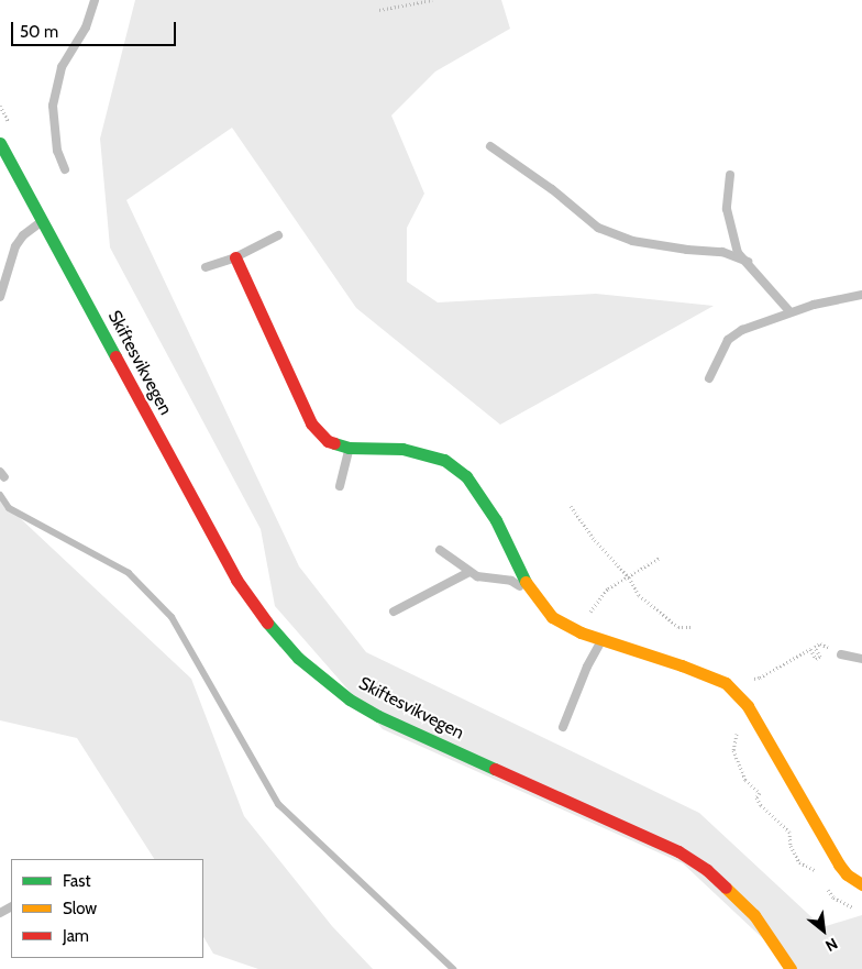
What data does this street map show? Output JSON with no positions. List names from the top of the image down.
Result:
{
  "streets": {
    "main road": ["Skiftesvikvegen"]
  },
  "legend": ["Fast", "Slow", "Jam"],
  "scale_bar": "50 m",
  "north": "bottom right"
}
